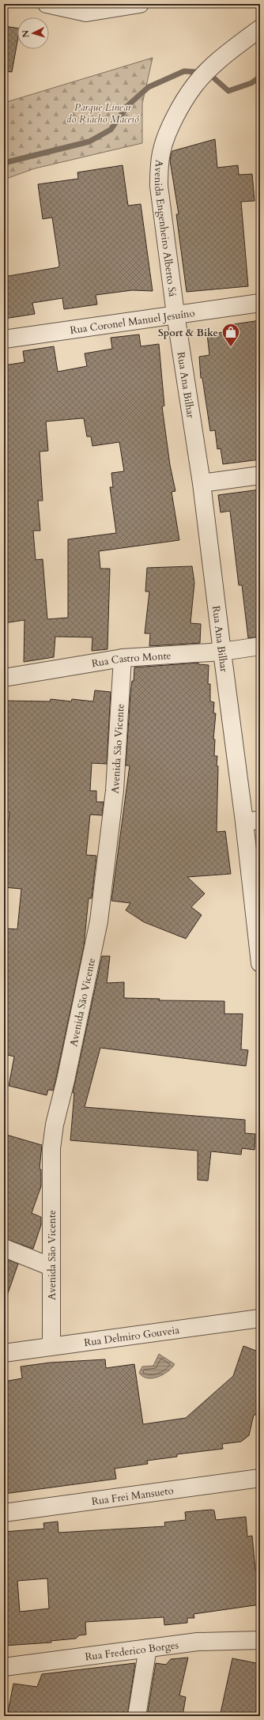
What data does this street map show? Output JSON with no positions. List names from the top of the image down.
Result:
{
  "streets": {
    "street": [
      "Avenida Engenheiro Alberto Sá",
      "Rua Coronel Manuel Jesuíno",
      "Rua Ana Bilhar",
      "Rua Castro Monte",
      "Avenida São Vicente",
      "Rua Delmiro Gouveia",
      "Rua Frei Mansueto",
      "Rua Frederico Borges"
    ]
  },
  "crossings": [
    ["Avenida Engenheiro Alberto Sá", "Rua Coronel Manuel Jesuíno"],
    ["Avenida Engenheiro Alberto Sá", "Rua Ana Bilhar"],
    ["Rua Coronel Manuel Jesuíno", "Rua Ana Bilhar"],
    ["Rua Ana Bilhar", "Rua Castro Monte"],
    ["Rua Castro Monte", "Avenida São Vicente"],
    ["Avenida São Vicente", "Rua Delmiro Gouveia"]
  ],
  "parks": ["Parque Linear do Riacho Maceió"],
  "places": {
    "shop": ["Sport & Bike"]
  },
  "north": "left"
}
